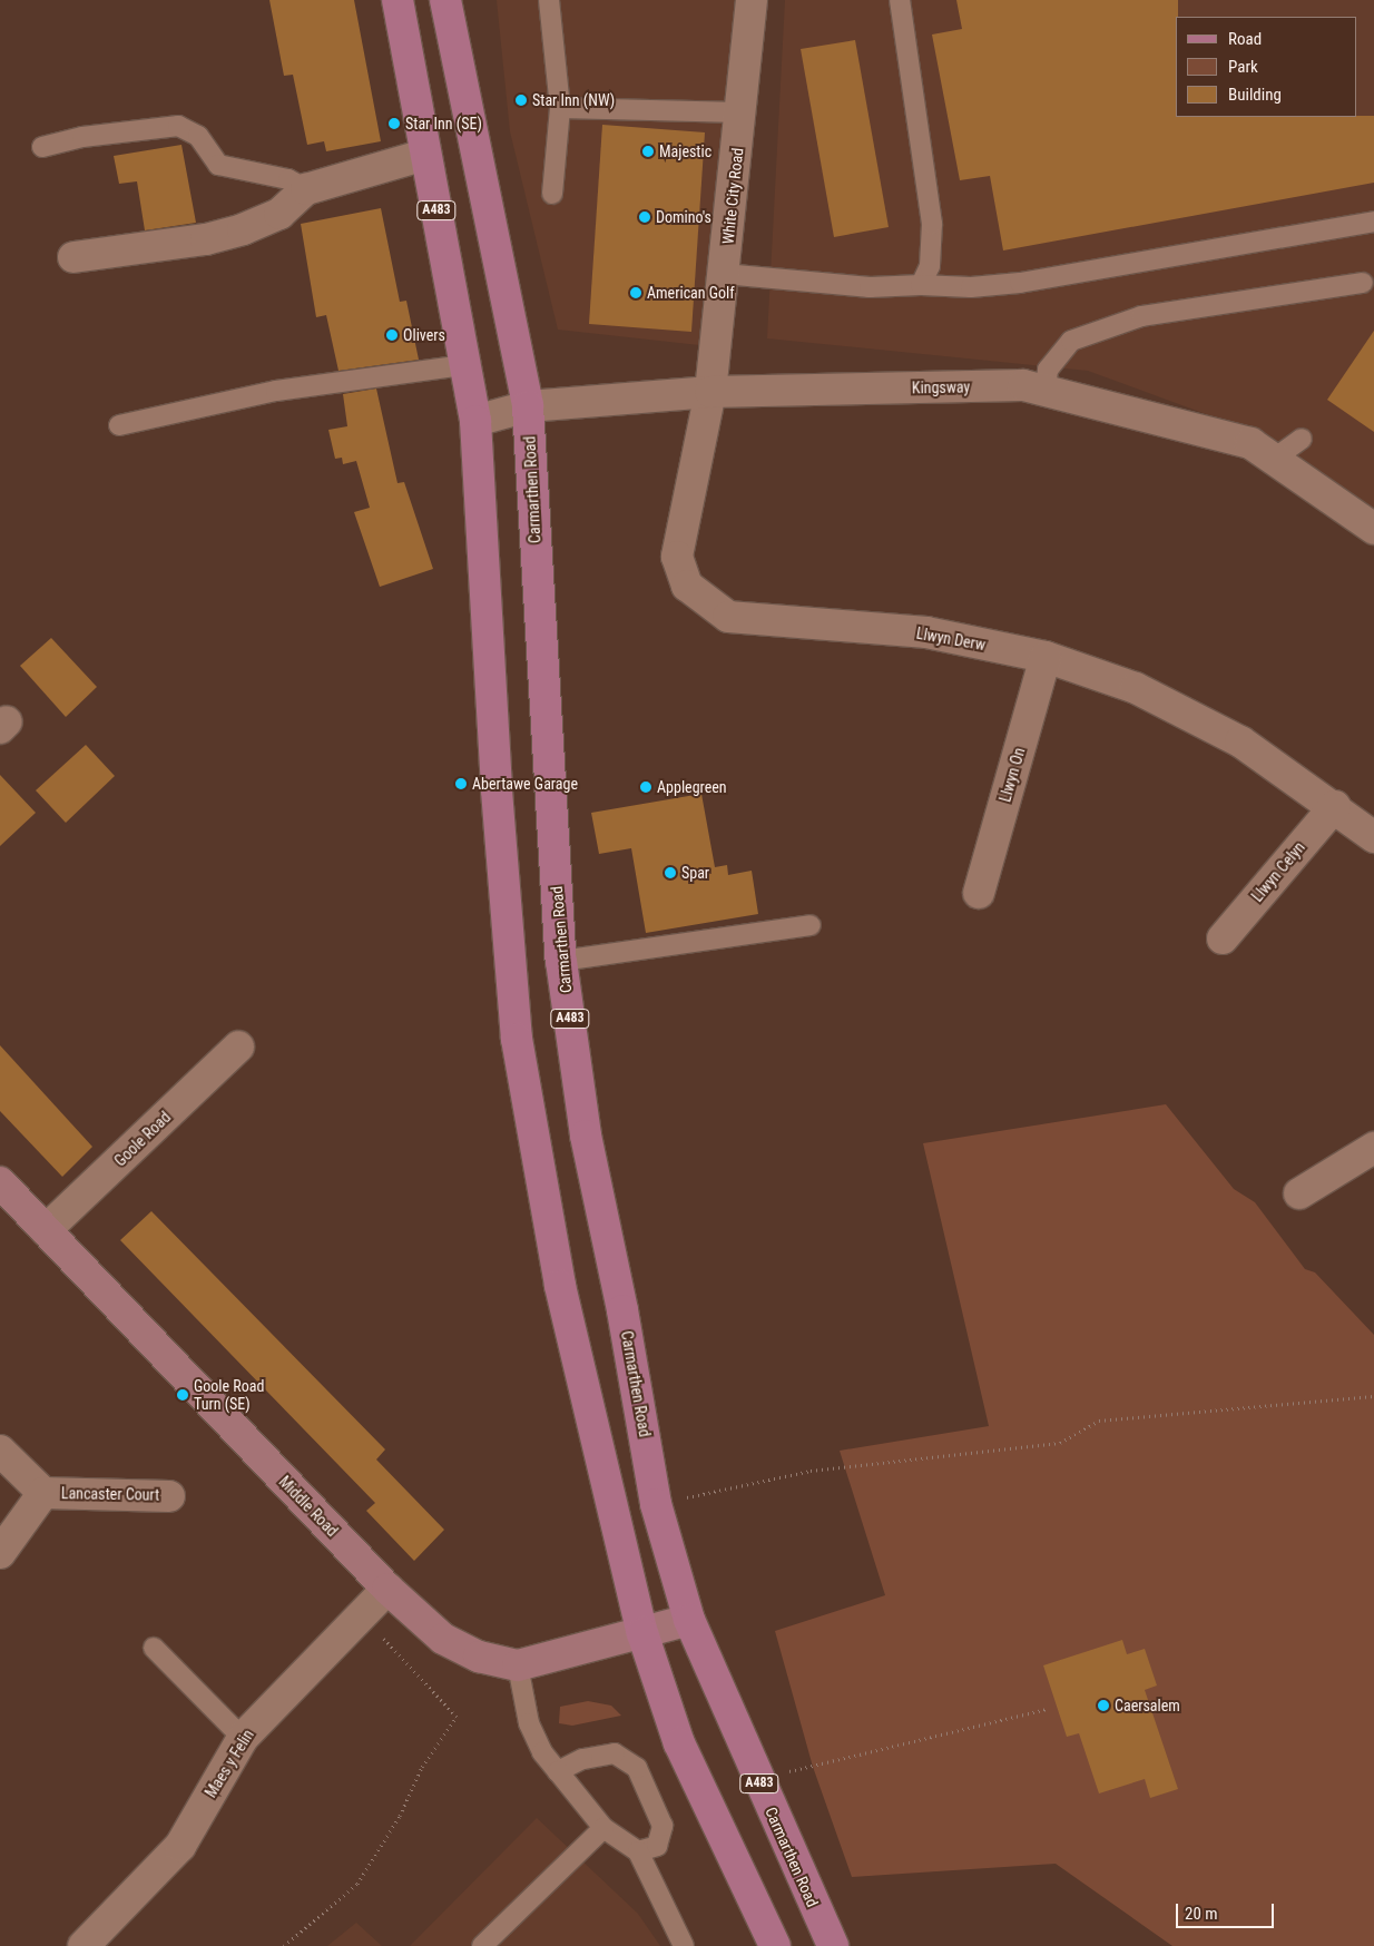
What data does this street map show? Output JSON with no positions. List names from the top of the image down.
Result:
{
  "streets": {
    "main road": ["A483", "Carmarthen Road"],
    "street": [
      "White City Road",
      "Kingsway",
      "Llwyn Derw",
      "Llwyn On",
      "Llwyn Celyn",
      "Goole Road",
      "Lancaster Court",
      "Middle Road",
      "Maes y Felin"
    ]
  },
  "crossings": [
    ["White City Road", "Kingsway"],
    ["White City Road", "Llwyn Derw"],
    ["A483", "Kingsway"],
    ["A483", "Middle Road"],
    ["Kingsway", "Carmarthen Road"],
    ["Kingsway", "Llwyn Derw"],
    ["Carmarthen Road", "Middle Road"],
    ["Llwyn Derw", "Llwyn On"],
    ["Llwyn Derw", "Llwyn Celyn"],
    ["Goole Road", "Middle Road"],
    ["Middle Road", "Maes y Felin"]
  ],
  "places": [
    "Star Inn (NW)",
    "Star Inn (SE)",
    "Majestic",
    "Domino's",
    "American Golf",
    "Olivers",
    "Abertawe Garage",
    "Applegreen",
    "Spar",
    "Goole Road Turn (SE)",
    "Caersalem"
  ],
  "legend": ["Road", "Park", "Building"],
  "scale_bar": "20 m"
}
